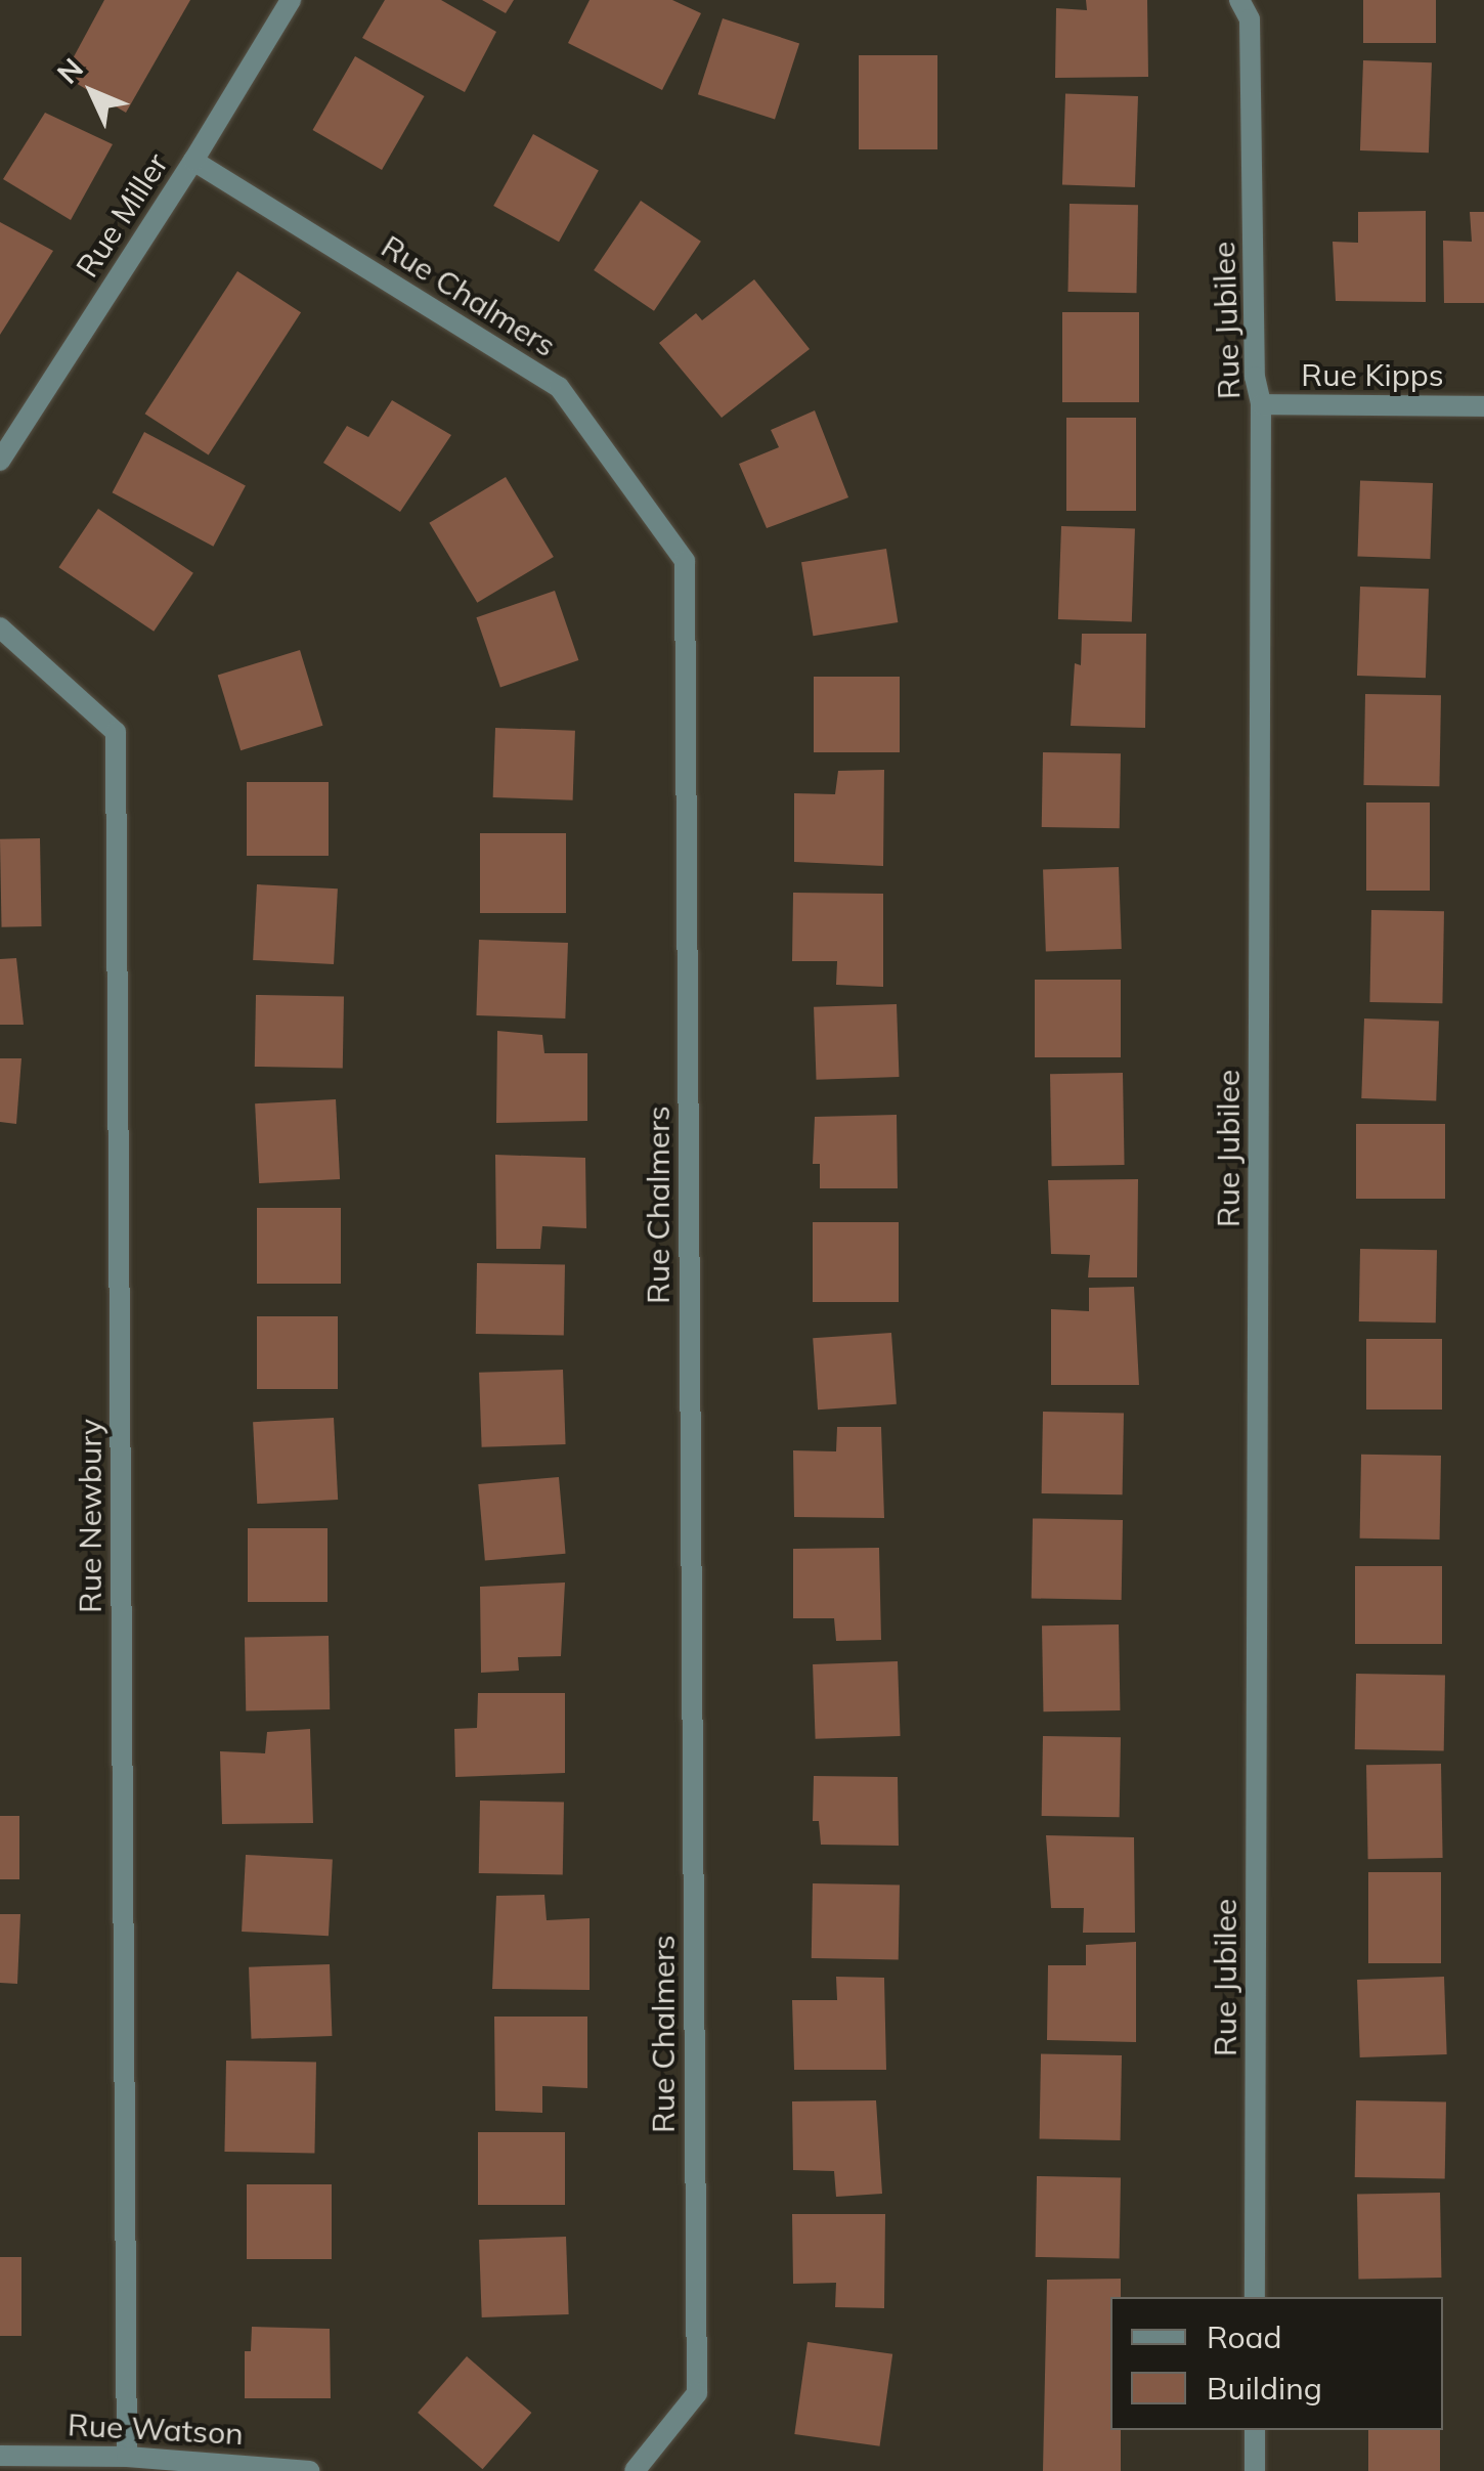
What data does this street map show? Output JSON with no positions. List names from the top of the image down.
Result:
{
  "streets": {
    "street": [
      "Rue Miller",
      "Rue Chalmers",
      "Rue Jubilee",
      "Rue Kipps",
      "Rue Newbury",
      "Rue Watson"
    ]
  },
  "crossings": [
    ["Rue Miller", "Rue Chalmers"],
    ["Rue Jubilee", "Rue Kipps"],
    ["Rue Newbury", "Rue Watson"]
  ],
  "legend": ["Road", "Building"],
  "north": "top left"
}
